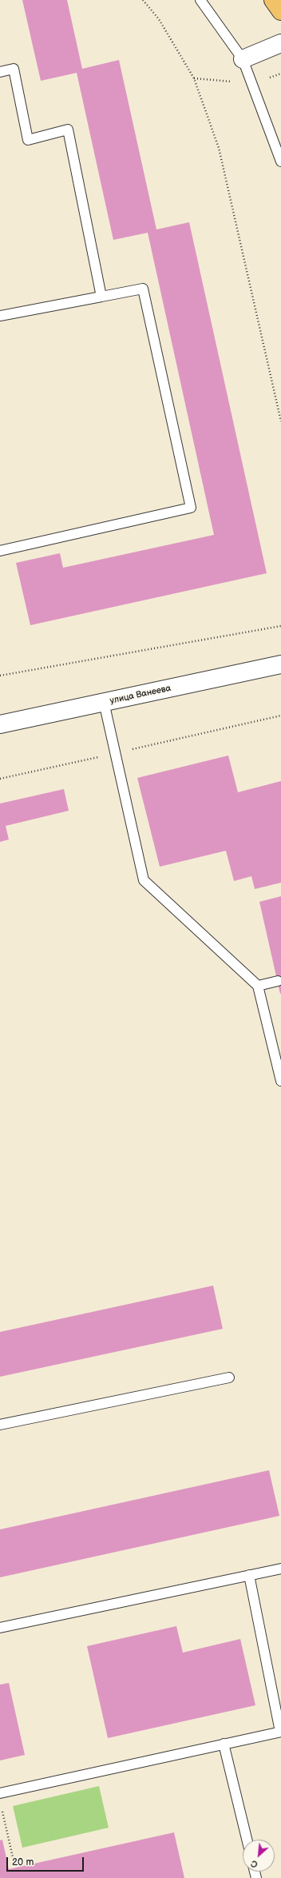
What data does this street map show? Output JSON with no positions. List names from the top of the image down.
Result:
{
  "streets": {
    "street": ["улица Ванеева"]
  },
  "scale_bar": "20 m",
  "north": "bottom left"
}
